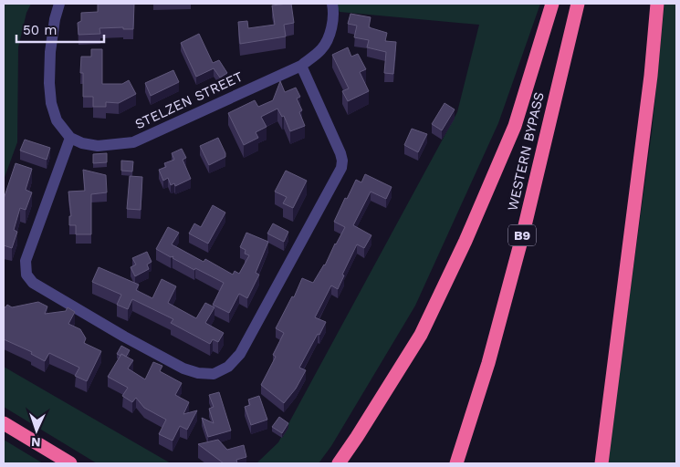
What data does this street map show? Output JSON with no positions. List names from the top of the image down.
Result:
{
  "streets": {
    "highway": ["WESTERN BYPASS", "B9"],
    "street": ["STELZEN STREET"]
  },
  "scale_bar": "50 m",
  "north": "bottom"
}
